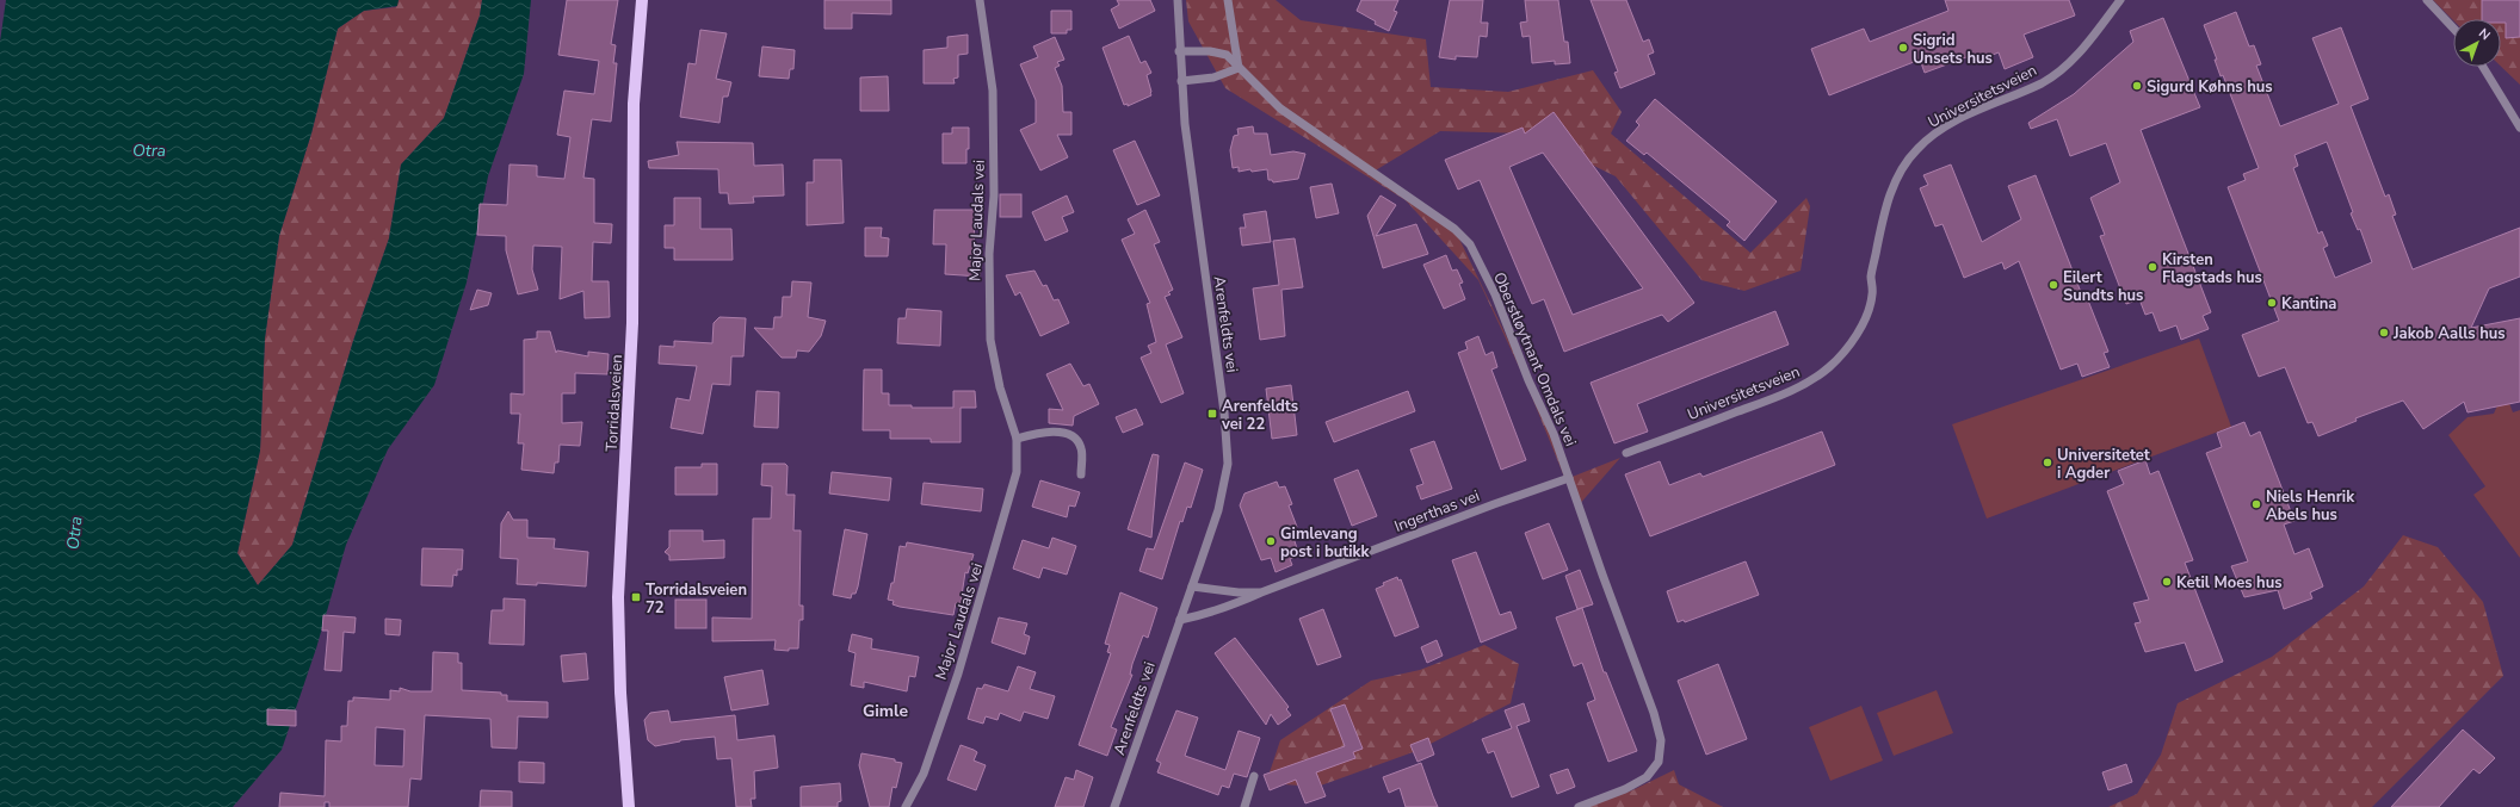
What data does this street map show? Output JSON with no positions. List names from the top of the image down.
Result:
{
  "streets": {
    "main road": ["Torridalsveien"],
    "street": [
      "Universitetsveien",
      "Major Laudals vei",
      "Arenfeldts vei",
      "Oberstløytnant Omdals vei",
      "Ingerthas vei"
    ]
  },
  "crossings": [
    ["Arenfeldts vei", "Oberstløytnant Omdals vei"],
    ["Arenfeldts vei", "Ingerthas vei"],
    ["Oberstløytnant Omdals vei", "Ingerthas vei"]
  ],
  "districts": ["Gimle"],
  "water": ["Otra"],
  "places": {
    "other": [
      "Sigrid Unsets hus",
      "Sigurd Køhns hus",
      "Kirsten Flagstads hus",
      "Eilert Sundts hus",
      "Kantina",
      "Jakob Aalls hus",
      "Universitetet i Agder",
      "Niels Henrik Abels hus",
      "Gimlevang post i butikk",
      "Ketil Moes hus"
    ],
    "transit": ["Arenfeldts vei 22", "Torridalsveien 72"]
  },
  "north": "top right"
}
